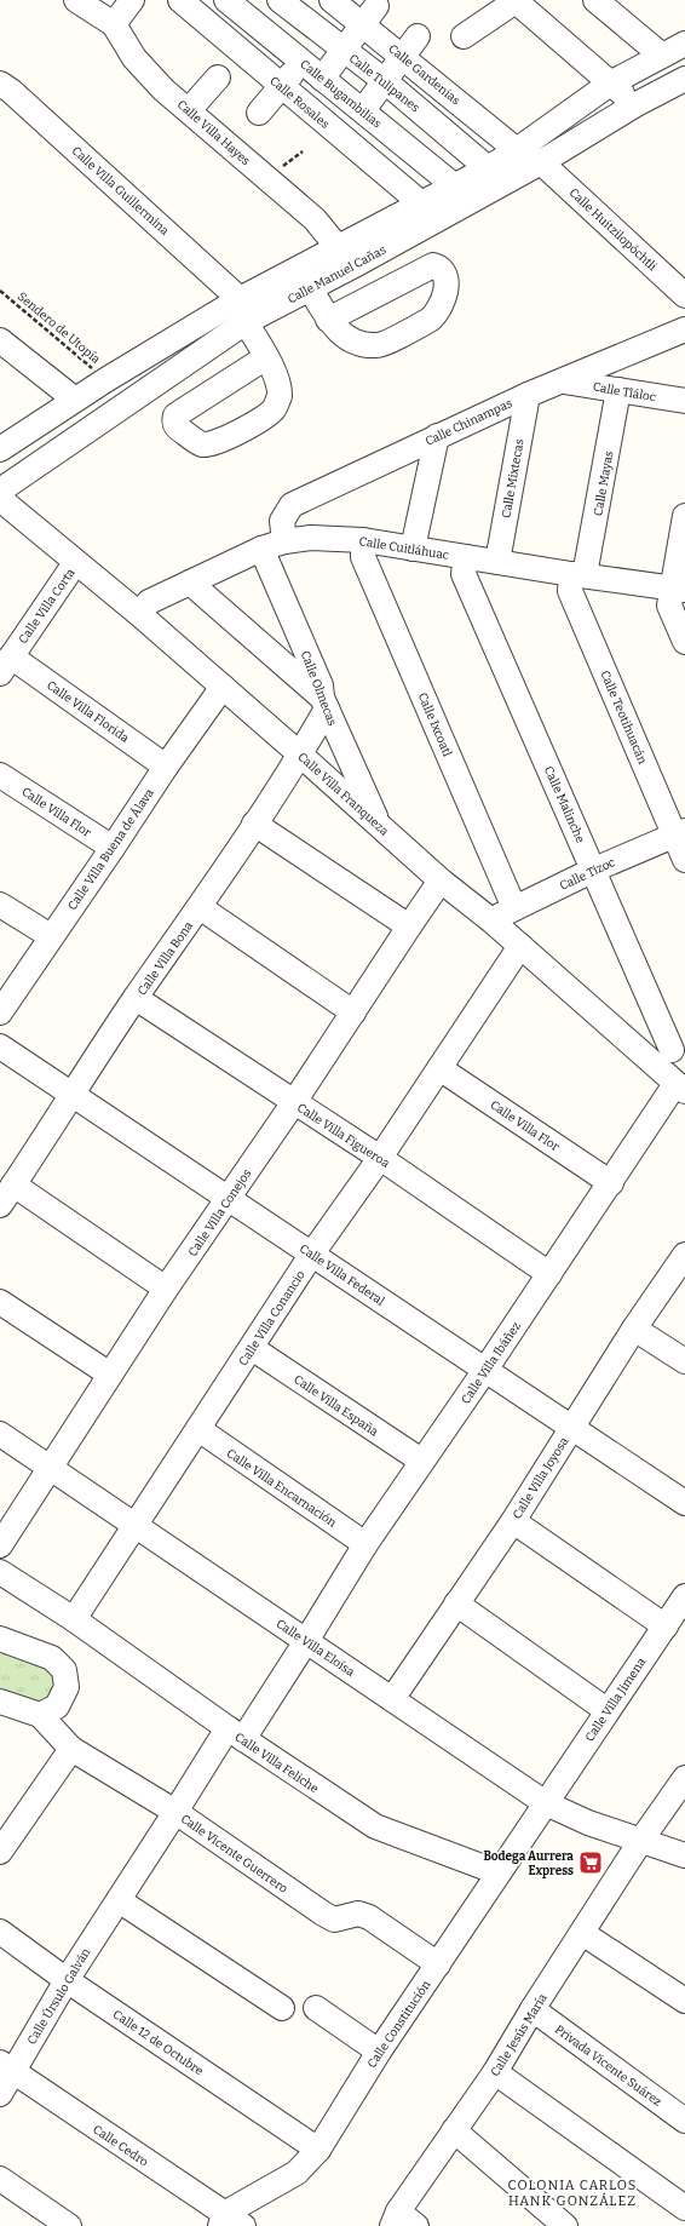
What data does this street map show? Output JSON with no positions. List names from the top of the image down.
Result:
{
  "streets": {
    "street": [
      "Calle Gardenias",
      "Calle Tulipanes",
      "Calle Bugambilias",
      "Calle Rosales",
      "Calle Villa Hayes",
      "Calle Villa Guillermina",
      "Calle Huitzilopóchtli",
      "Calle Manuel Cañas",
      "Calle Tláloc",
      "Calle Chinampas",
      "Calle Mixtecas",
      "Calle Mayas",
      "Calle Cuitláhuac",
      "Calle Villa Corta",
      "Calle Olmecas",
      "Calle Villa Florida",
      "Calle Teotihuacán",
      "Calle Ixcoatl",
      "Calle Villa Franqueza",
      "Calle Malinche",
      "Calle Villa Flor",
      "Calle Villa Buena de Álava",
      "Calle Tizoc",
      "Calle Villa Bona",
      "Calle Villa Figueroa",
      "Calle Villa Conejos",
      "Calle Villa Federal",
      "Calle Villa Conancio",
      "Calle Villa Ibáñez",
      "Calle Villa España",
      "Calle Villa Joyosa",
      "Calle Villa Encarnación",
      "Calle Villa Eloísa",
      "Calle Villa Jimena",
      "Calle Villa Feliche",
      "Calle Vicente Guerrero",
      "Calle Úrsulo Galván",
      "Calle Constitución",
      "Calle Jesús María",
      "Calle 12 de Octubre",
      "Privada Vicente Suárez",
      "Calle Cedro"
    ],
    "path": ["Sendero de Utopía"]
  },
  "crossings": [
    ["Calle Gardenias", "Calle Huitzilopóchtli"],
    ["Calle Gardenias", "Calle Manuel Cañas"],
    ["Calle Tulipanes", "Calle Manuel Cañas"],
    ["Calle Bugambilias", "Calle Manuel Cañas"],
    ["Calle Rosales", "Calle Manuel Cañas"],
    ["Calle Villa Hayes", "Calle Manuel Cañas"],
    ["Calle Villa Guillermina", "Calle Manuel Cañas"],
    ["Calle Huitzilopóchtli", "Calle Manuel Cañas"],
    ["Calle Manuel Cañas", "Sendero de Utopía"],
    ["Calle Tláloc", "Calle Chinampas"],
    ["Calle Tláloc", "Calle Mayas"],
    ["Calle Chinampas", "Calle Mixtecas"],
    ["Calle Chinampas", "Calle Cuitláhuac"],
    ["Calle Mixtecas", "Calle Cuitláhuac"],
    ["Calle Mayas", "Calle Cuitláhuac"],
    ["Calle Mayas", "Calle Teotihuacán"],
    ["Calle Cuitláhuac", "Calle Olmecas"],
    ["Calle Cuitláhuac", "Calle Teotihuacán"],
    ["Calle Cuitláhuac", "Calle Ixcoatl"],
    ["Calle Cuitláhuac", "Calle Villa Franqueza"],
    ["Calle Cuitláhuac", "Calle Malinche"],
    ["Calle Villa Corta", "Calle Villa Florida"],
    ["Calle Villa Corta", "Calle Villa Franqueza"],
    ["Calle Olmecas", "Calle Villa Franqueza"],
    ["Calle Olmecas", "Calle Villa Bona"],
    ["Calle Villa Florida", "Calle Villa Buena de Álava"],
    ["Calle Teotihuacán", "Calle Tizoc"],
    ["Calle Ixcoatl", "Calle Tizoc"],
    ["Calle Villa Franqueza", "Calle Malinche"],
    ["Calle Villa Franqueza", "Calle Villa Buena de Álava"],
    ["Calle Villa Franqueza", "Calle Tizoc"],
    ["Calle Villa Franqueza", "Calle Villa Bona"],
    ["Calle Villa Franqueza", "Calle Villa Conejos"],
    ["Calle Villa Franqueza", "Calle Villa Conancio"],
    ["Calle Villa Franqueza", "Calle Villa Ibáñez"],
    ["Calle Malinche", "Calle Tizoc"],
    ["Calle Villa Flor", "Calle Villa Buena de Álava"],
    ["Calle Villa Flor", "Calle Villa Conancio"],
    ["Calle Villa Flor", "Calle Villa Ibáñez"],
    ["Calle Villa Bona", "Calle Villa Figueroa"],
    ["Calle Villa Bona", "Calle Villa Federal"],
    ["Calle Villa Figueroa", "Calle Villa Conejos"],
    ["Calle Villa Figueroa", "Calle Villa Conancio"],
    ["Calle Villa Figueroa", "Calle Villa Ibáñez"],
    ["Calle Villa Conejos", "Calle Villa Federal"],
    ["Calle Villa Conejos", "Calle Villa Eloísa"],
    ["Calle Villa Federal", "Calle Villa Conancio"],
    ["Calle Villa Federal", "Calle Villa Ibáñez"],
    ["Calle Villa Federal", "Calle Villa Joyosa"],
    ["Calle Villa Conancio", "Calle Villa España"],
    ["Calle Villa Conancio", "Calle Villa Encarnación"],
    ["Calle Villa Conancio", "Calle Villa Eloísa"],
    ["Calle Villa Conancio", "Calle Villa Feliche"],
    ["Calle Villa Ibáñez", "Calle Villa España"],
    ["Calle Villa Ibáñez", "Calle Villa Encarnación"],
    ["Calle Villa Ibáñez", "Calle Villa Eloísa"],
    ["Calle Villa Ibáñez", "Calle Úrsulo Galván"],
    ["Calle Villa Joyosa", "Calle Villa Eloísa"],
    ["Calle Villa Eloísa", "Calle Villa Jimena"],
    ["Calle Villa Eloísa", "Calle Úrsulo Galván"],
    ["Calle Villa Eloísa", "Calle Constitución"],
    ["Calle Villa Eloísa", "Calle Jesús María"],
    ["Calle Villa Jimena", "Calle Constitución"],
    ["Calle Villa Feliche", "Calle Úrsulo Galván"],
    ["Calle Villa Feliche", "Calle Constitución"],
    ["Calle Vicente Guerrero", "Calle Úrsulo Galván"],
    ["Calle Vicente Guerrero", "Calle Constitución"],
    ["Calle Úrsulo Galván", "Calle 12 de Octubre"],
    ["Calle Úrsulo Galván", "Calle Cedro"],
    ["Calle Constitución", "Calle 12 de Octubre"],
    ["Calle Constitución", "Calle Cedro"],
    ["Calle Jesús María", "Privada Vicente Suárez"]
  ],
  "districts": ["COLONIA CARLOS HANK GONZÁLEZ"],
  "places": {
    "supermarket": ["Bodega Aurrera Express"]
  }
}
